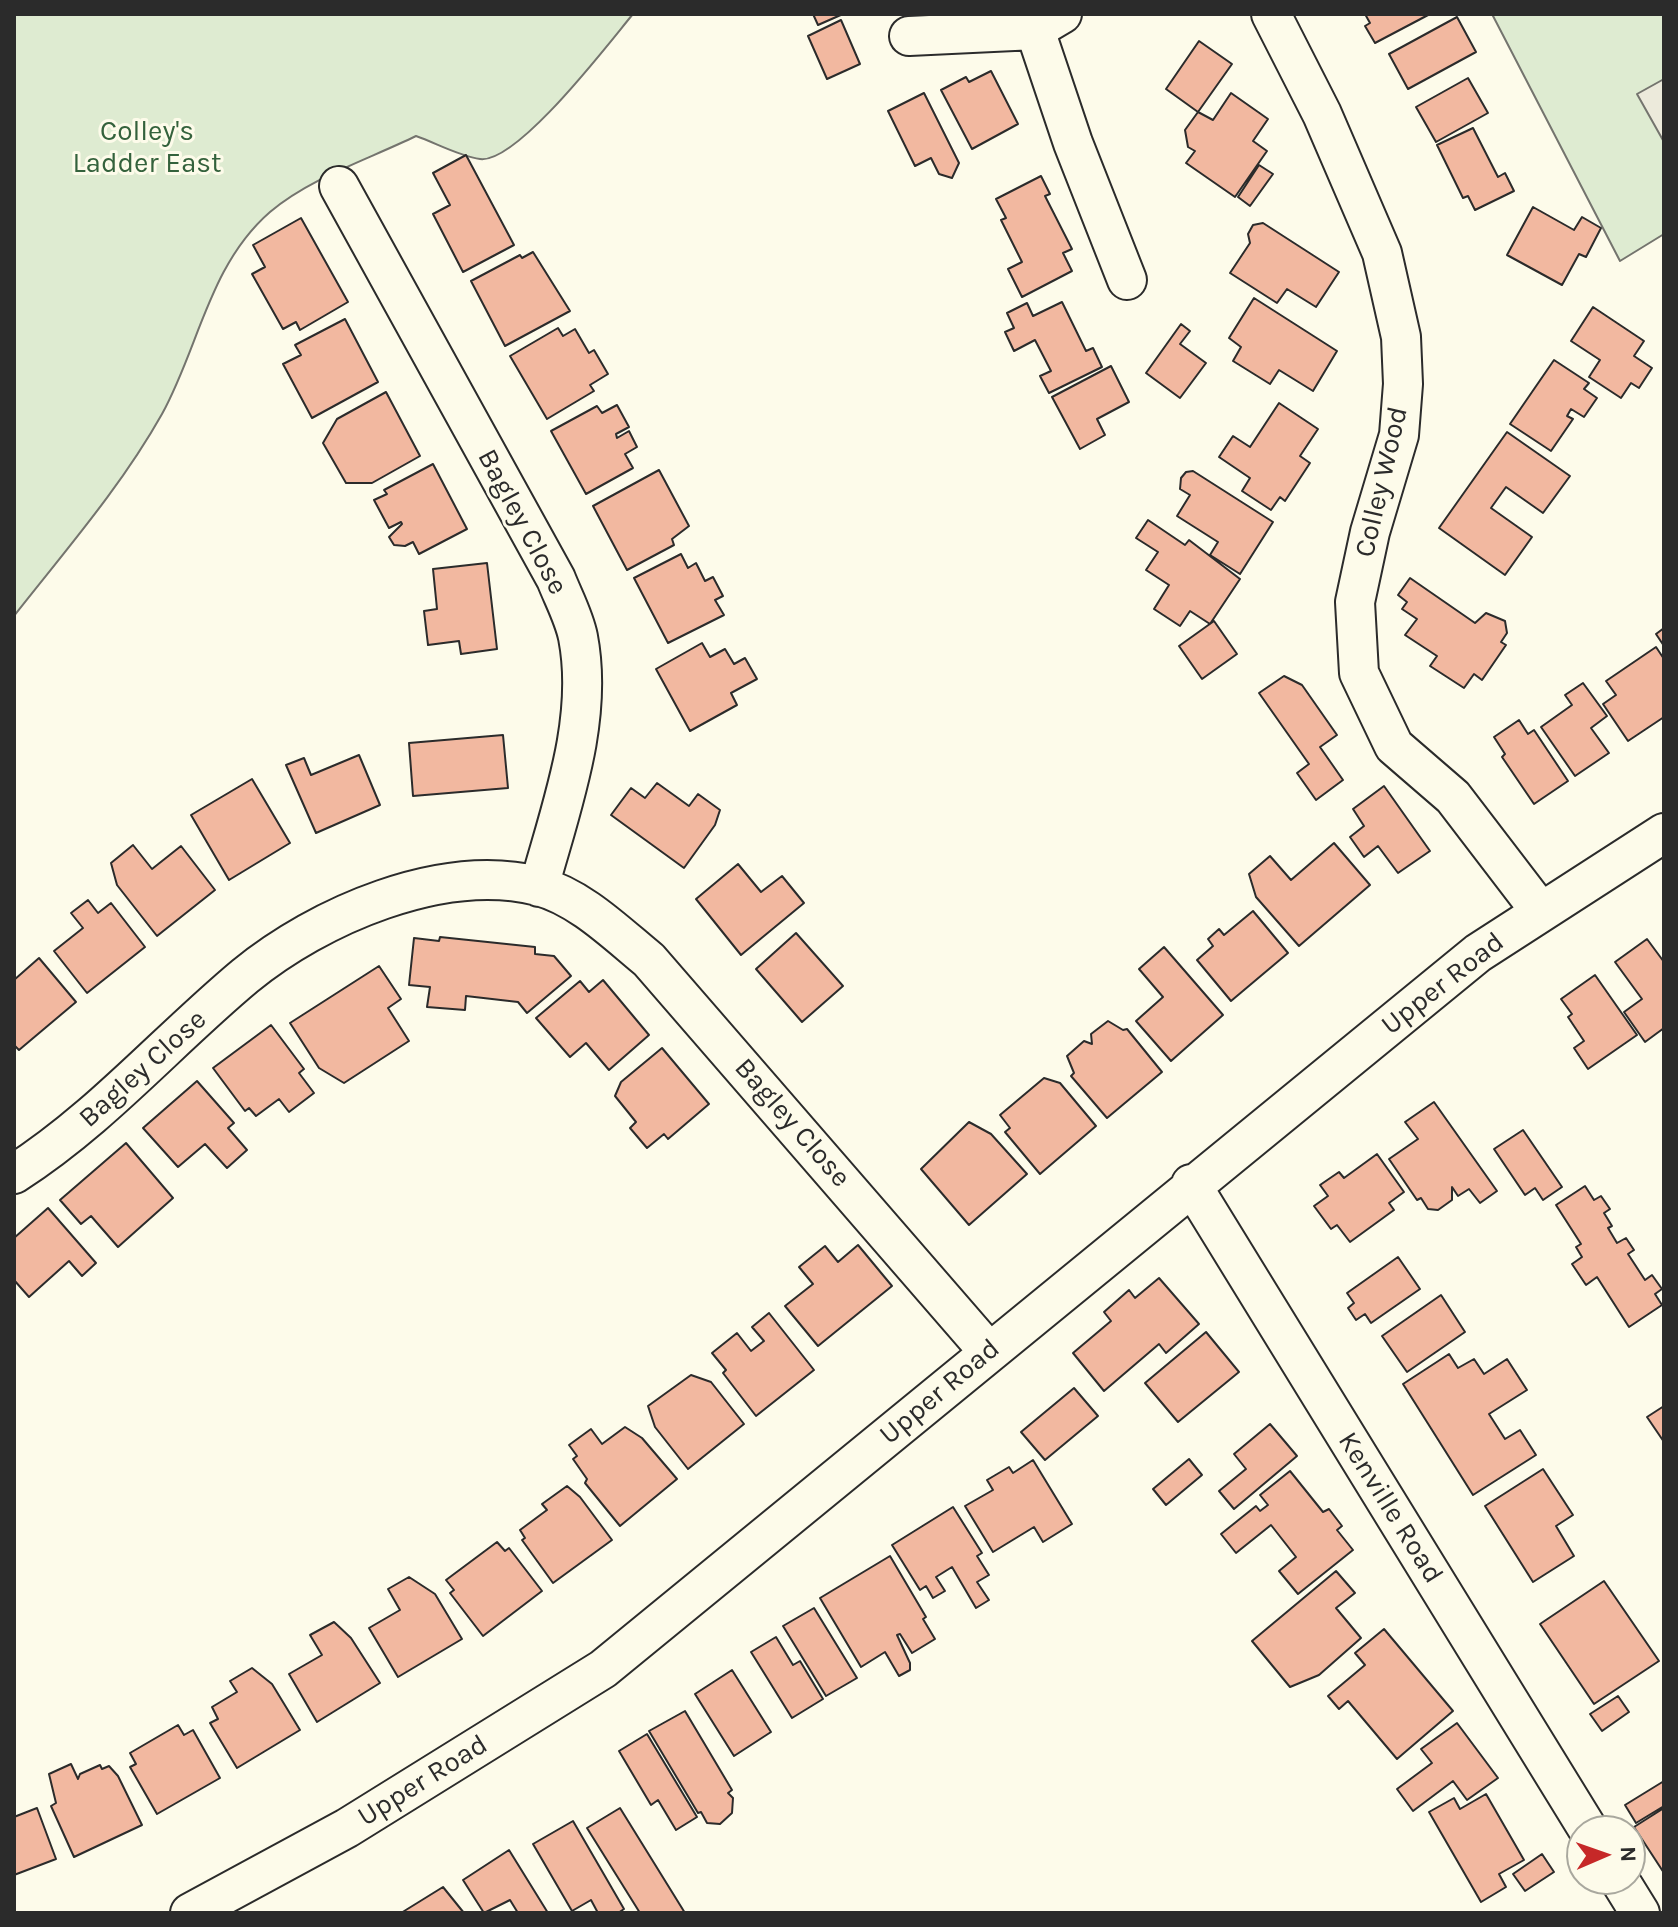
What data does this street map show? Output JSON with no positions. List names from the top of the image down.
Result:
{
  "streets": {
    "street": [
      "Colley Wood",
      "Bagley Close",
      "Upper Road",
      "Kenville Road"
    ]
  },
  "crossings": [
    ["Colley Wood", "Upper Road"],
    ["Bagley Close", "Upper Road"],
    ["Upper Road", "Kenville Road"]
  ],
  "parks": ["Colley's Ladder East"],
  "north": "right"
}
